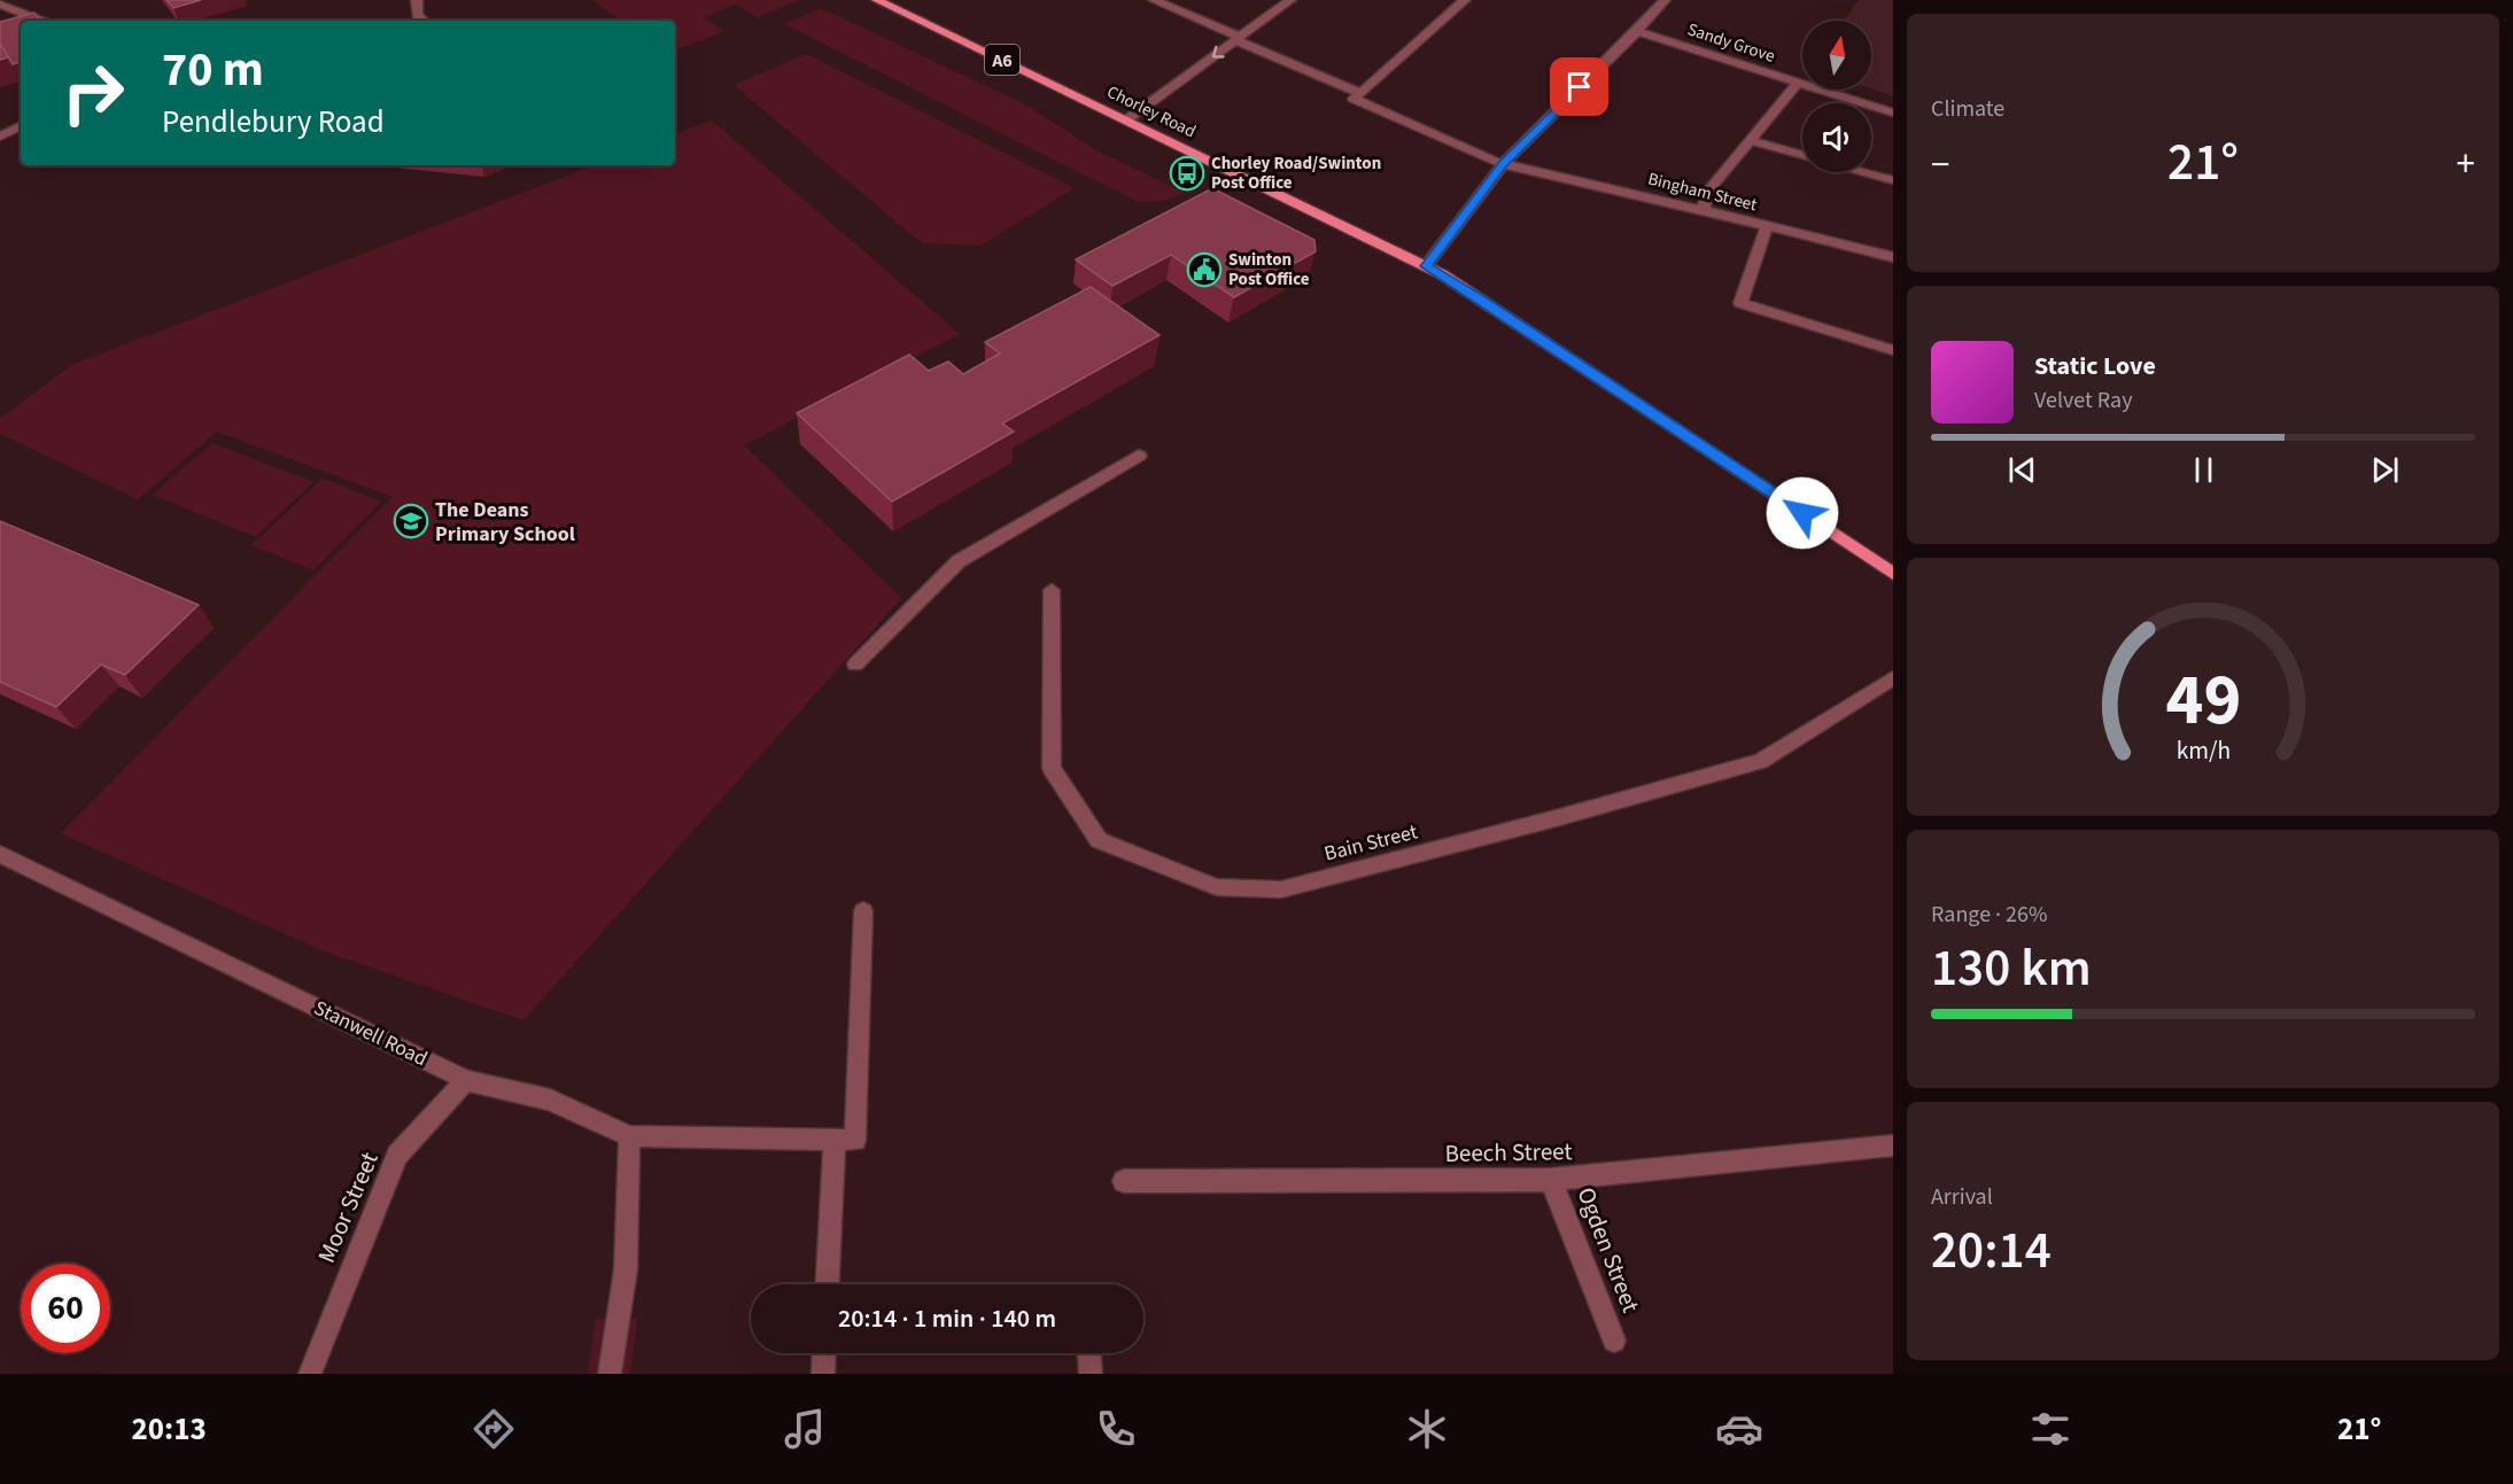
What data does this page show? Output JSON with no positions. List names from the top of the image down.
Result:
{
  "streets": {
    "main road": ["A6", "Chorley Road"],
    "street": [
      "Sandy Grove",
      "Bingham Street",
      "Bain Street",
      "Stanwell Road",
      "Beech Street",
      "Moor Street",
      "Ogden Street"
    ]
  },
  "crossings": [
    ["Stanwell Road", "Moor Street"],
    ["Beech Street", "Ogden Street"]
  ],
  "places": {
    "bus stop": ["Chorley Road/Swinton Post Office"],
    "public building": ["Swinton Post Office"],
    "school or university": ["The Deans Primary School"]
  },
  "north": "top",
  "page": {
    "tile": [
      "Climate",
      ["Range · 26%", "130 km"],
      ["Arrival", "20:14"]
    ],
    "turn": ["70 m", "Pendlebury Road"],
    "heat": ["−", "21°", "+"],
    "song": ["Static Love", "Velvet Ray"],
    "limit": "60",
    "trip": "20:14 · 1 min · 140 m",
    "tabs": ["20:13", "21°"],
    "gauge": ["49", "km/h"]
  }
}
